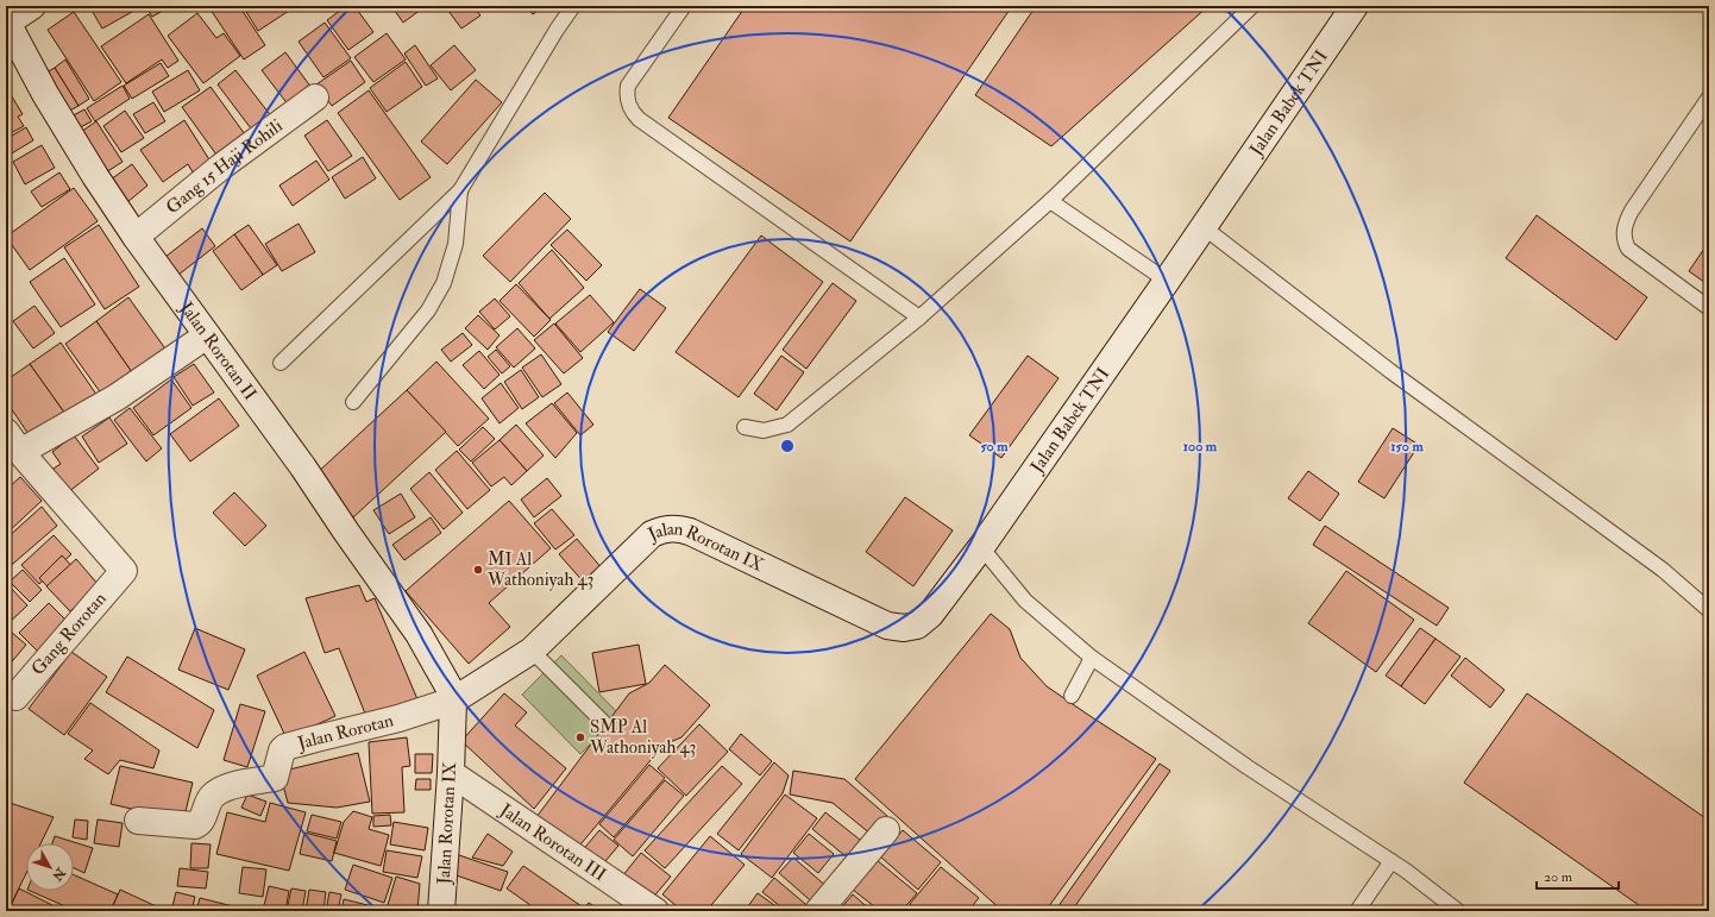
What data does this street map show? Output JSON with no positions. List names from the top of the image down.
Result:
{
  "streets": {
    "street": [
      "Jalan Babek TNI",
      "Gang 15 Haji Rohili",
      "Jalan Rorotan II",
      "Jalan Rorotan IX",
      "Gang Rorotan",
      "Jalan Rorotan",
      "Jalan Rorotan III"
    ]
  },
  "crossings": [
    ["Jalan Babek TNI", "Jalan Rorotan IX"],
    ["Gang 15 Haji Rohili", "Jalan Rorotan II"],
    ["Jalan Rorotan II", "Jalan Rorotan IX"],
    ["Jalan Rorotan II", "Jalan Rorotan"],
    ["Jalan Rorotan IX", "Jalan Rorotan"],
    ["Jalan Rorotan IX", "Jalan Rorotan III"]
  ],
  "places": ["MI Al Wathoniyah 43", "SMP Al Wathoniyah 43"],
  "scale_bar": "20 m",
  "north": "bottom right",
  "rings": ["50 m", "100 m", "150 m"]
}
